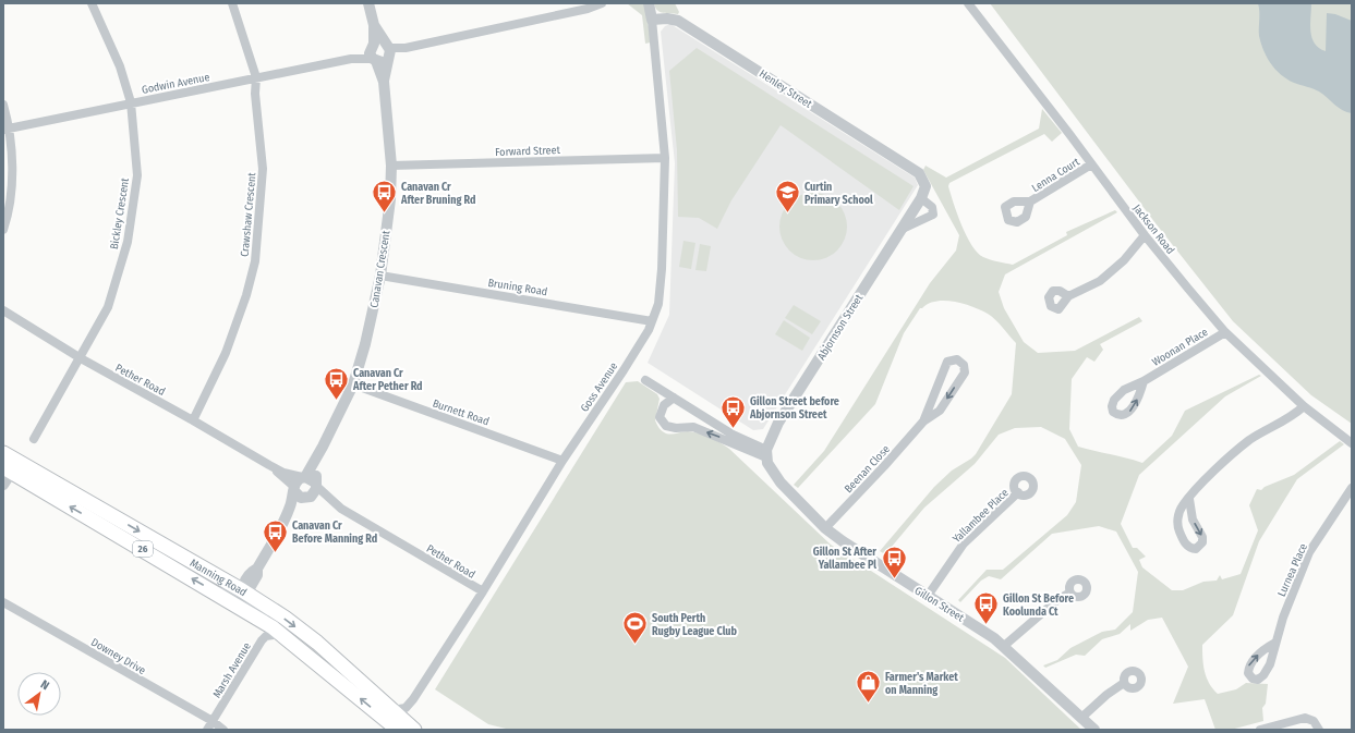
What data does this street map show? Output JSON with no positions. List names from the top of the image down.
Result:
{
  "streets": {
    "main road": ["26", "Manning Road"],
    "street": [
      "Godwin Avenue",
      "Henley Street",
      "Forward Street",
      "Lenna Court",
      "Bickley Crescent",
      "Crawshaw Crescent",
      "Jackson Road",
      "Canavan Crescent",
      "Bruning Road",
      "Abjornson Street",
      "Woonan Place",
      "Pether Road",
      "Goss Avenue",
      "Burnett Road",
      "Beenan Close",
      "Yallambee Place",
      "Lurnea Place",
      "Gillon Street",
      "Downey Drive",
      "Marsh Avenue"
    ]
  },
  "crossings": [
    ["Godwin Avenue", "Bickley Crescent"],
    ["Godwin Avenue", "Crawshaw Crescent"],
    ["Godwin Avenue", "Canavan Crescent"],
    ["Henley Street", "Abjornson Street"],
    ["Henley Street", "Goss Avenue"],
    ["Forward Street", "Canavan Crescent"],
    ["Forward Street", "Goss Avenue"],
    ["Lenna Court", "Jackson Road"],
    ["Bickley Crescent", "Pether Road"],
    ["Crawshaw Crescent", "Pether Road"],
    ["Jackson Road", "Woonan Place"],
    ["Canavan Crescent", "Bruning Road"],
    ["Canavan Crescent", "Pether Road"],
    ["Canavan Crescent", "Burnett Road"],
    ["Canavan Crescent", "Manning Road"],
    ["Bruning Road", "Goss Avenue"],
    ["Abjornson Street", "Gillon Street"],
    ["Pether Road", "Goss Avenue"],
    ["Goss Avenue", "Burnett Road"],
    ["Goss Avenue", "Manning Road"],
    ["Beenan Close", "Gillon Street"],
    ["Yallambee Place", "Gillon Street"],
    ["Manning Road", "Marsh Avenue"],
    ["Downey Drive", "Marsh Avenue"]
  ],
  "places": {
    "bus stop": [
      "Canavan Cr After Bruning Rd",
      "Canavan Cr After Pether Rd",
      "Gillon Street before Abjornson Street",
      "Canavan Cr Before Manning Rd",
      "Gillon St After Yallambee Pl",
      "Gillon St Before Koolunda Ct"
    ],
    "school or university": ["Curtin Primary School"],
    "sports": ["South Perth Rugby League Club"],
    "shop": ["Farmer's Market on Manning"]
  },
  "north": "top right"
}
